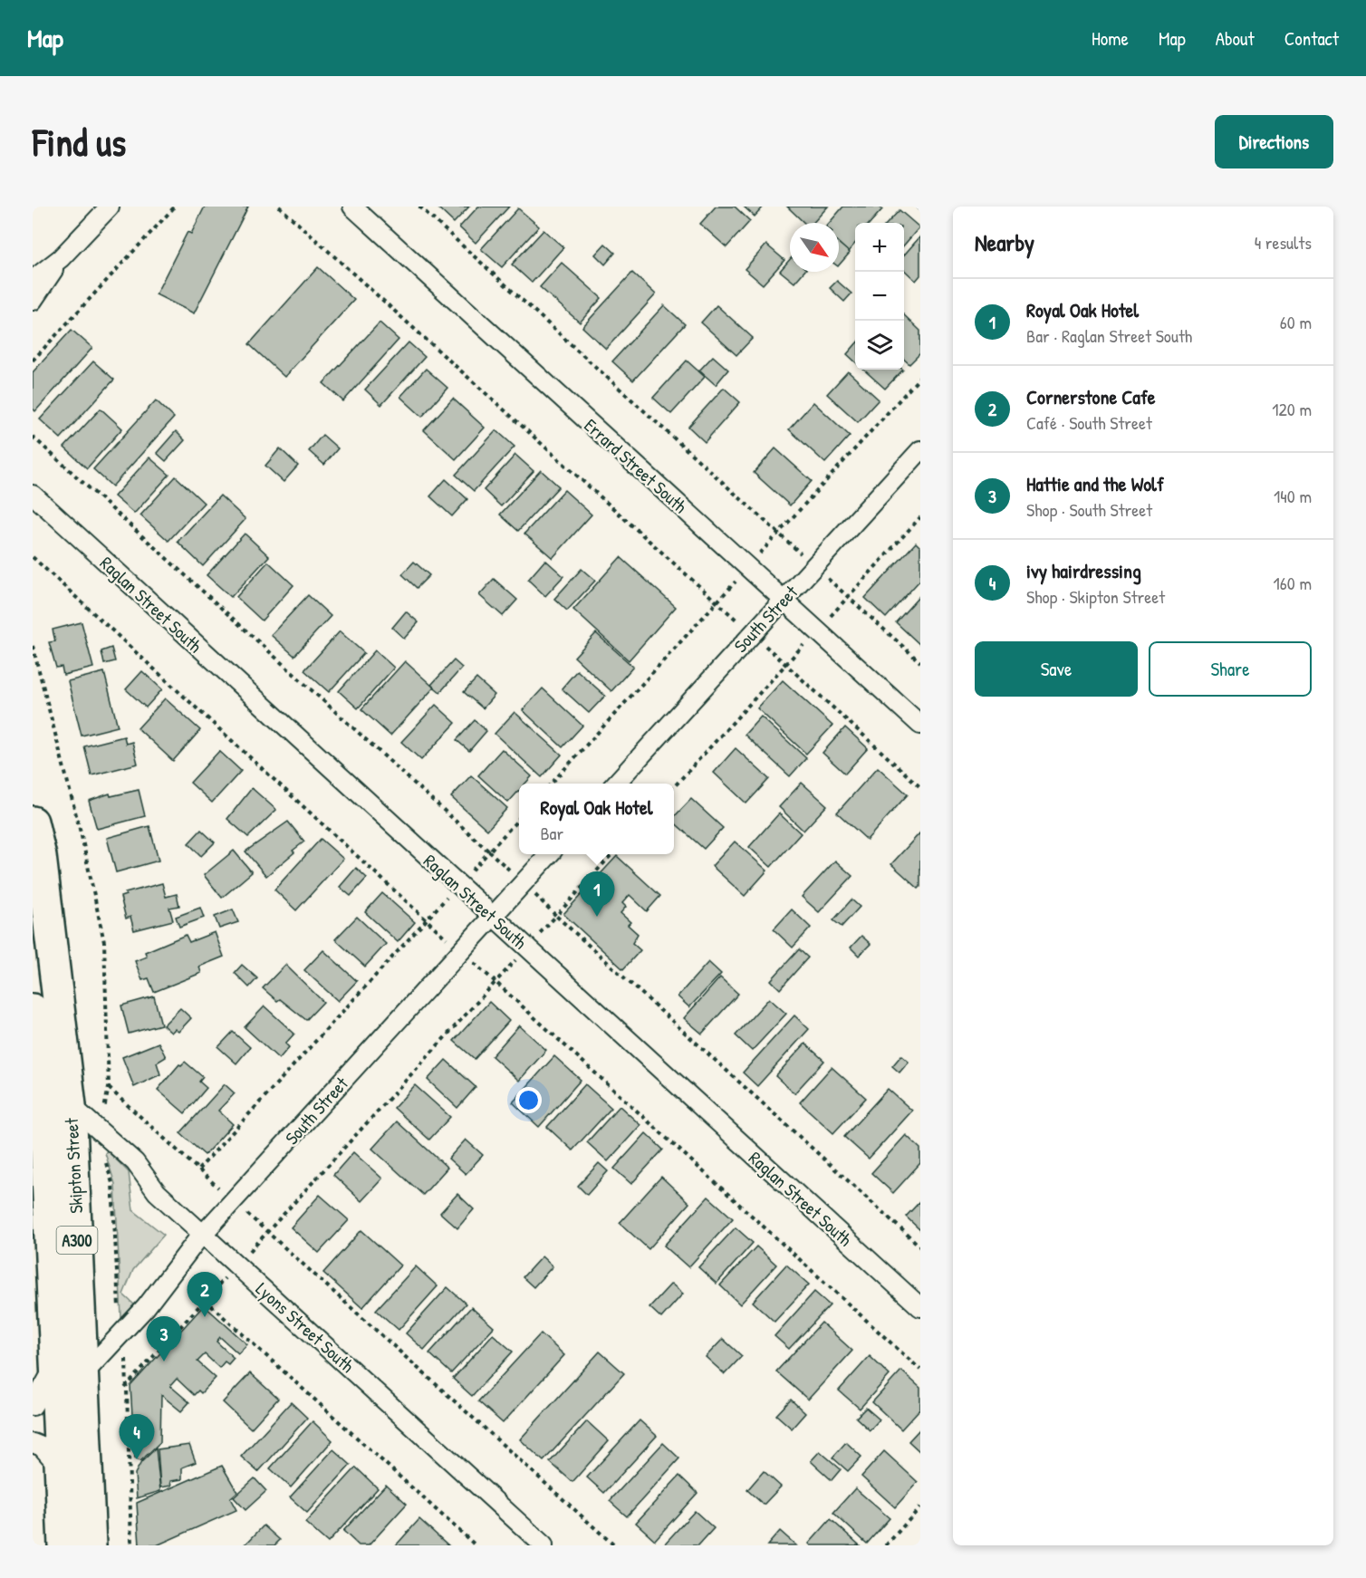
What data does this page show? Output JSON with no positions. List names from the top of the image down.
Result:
{
  "streets": {
    "highway": ["Skipton Street", "A300"],
    "street": [
      "Errard Street South",
      "Raglan Street South",
      "South Street",
      "Lyons Street South"
    ]
  },
  "crossings": [
    ["Errard Street South", "South Street"],
    ["Raglan Street South", "South Street"],
    ["South Street", "Skipton Street"],
    ["South Street", "Lyons Street South"],
    ["Skipton Street", "Lyons Street South"]
  ],
  "north": "bottom right",
  "page": {
    "header": "Map",
    "nav": [
      "Home",
      "Map",
      "About",
      "Contact"
    ],
    "buttons": [
      "Directions",
      ["Save", "Share"]
    ],
    "title": "Find us",
    "heading": ["Nearby", "4 results"],
    "map_buttons": ["+", "−"],
    "list": [
      {
        "mark": "1",
        "name": "Royal Oak Hotel",
        "note": "Bar · Raglan Street South",
        "value": "60 m"
      },
      {
        "mark": "2",
        "name": "Cornerstone Cafe",
        "note": "Café · South Street",
        "value": "120 m"
      },
      {
        "mark": "3",
        "name": "Hattie and the Wolf",
        "note": "Shop · South Street",
        "value": "140 m"
      },
      {
        "mark": "4",
        "name": "ivy hairdressing",
        "note": "Shop · Skipton Street",
        "value": "160 m"
      }
    ],
    "popup": ["Royal Oak Hotel", "Bar"],
    "pins": [
      "1",
      "2",
      "3",
      "4"
    ]
  }
}
